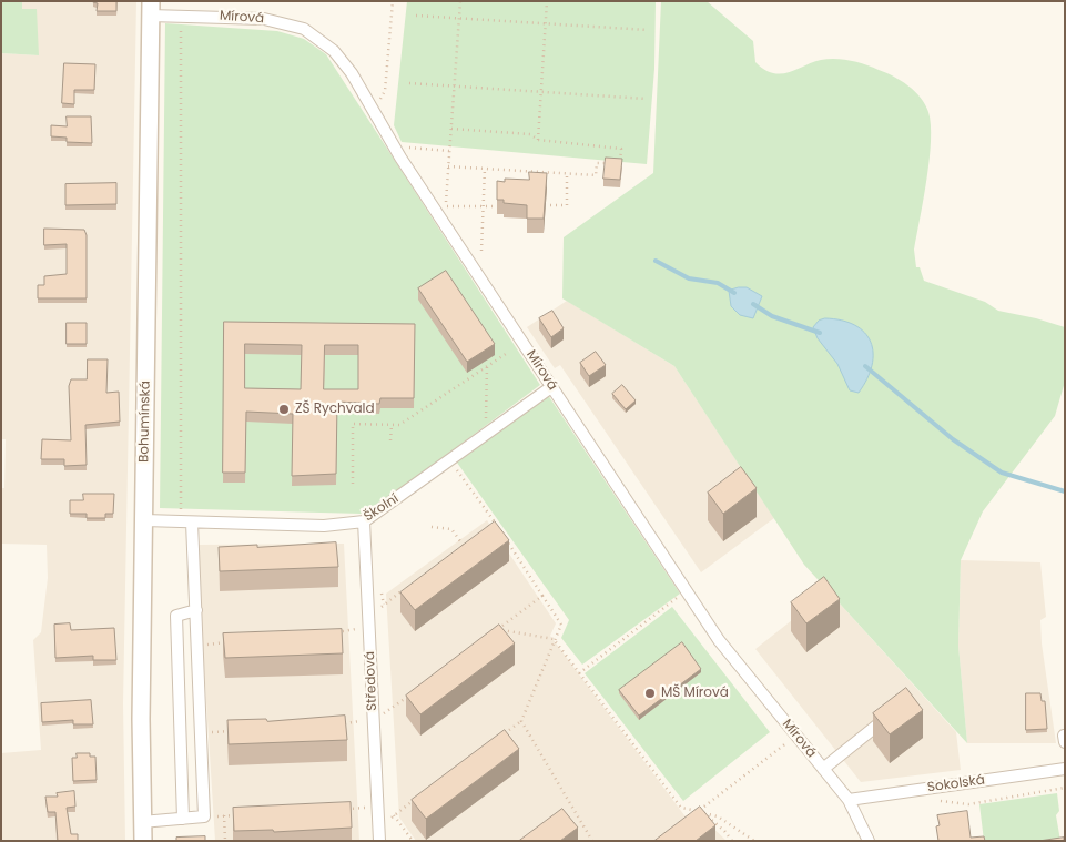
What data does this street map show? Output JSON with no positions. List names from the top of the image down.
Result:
{
  "streets": {
    "main road": ["Bohumínská"],
    "street": [
      "Mírová",
      "Školní",
      "Středová",
      "Sokolská"
    ]
  },
  "crossings": [
    ["Mírová", "Bohumínská"],
    ["Mírová", "Školní"],
    ["Mírová", "Sokolská"],
    ["Bohumínská", "Školní"],
    ["Školní", "Středová"]
  ],
  "places": ["ZŠ Rychvald", "MŠ Mírová"]
}
